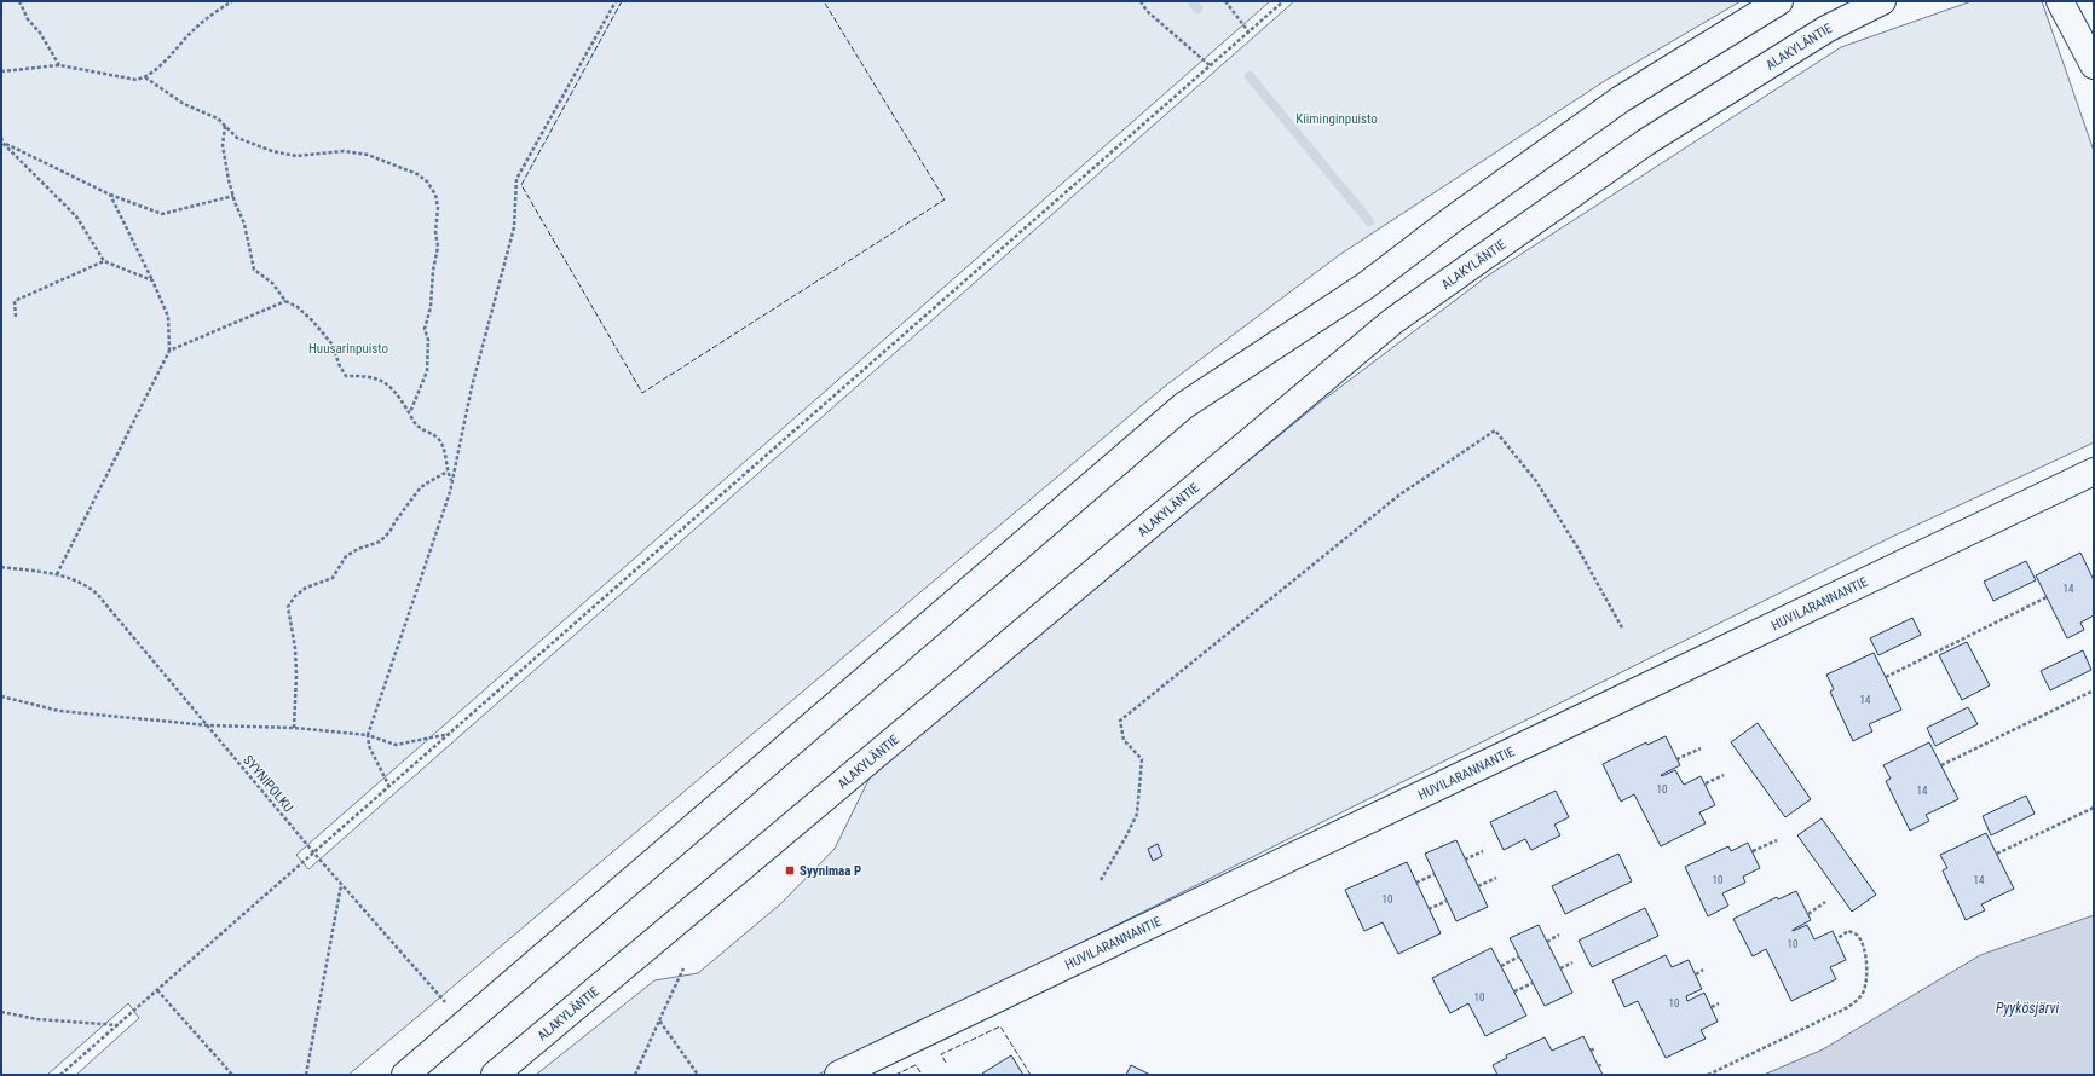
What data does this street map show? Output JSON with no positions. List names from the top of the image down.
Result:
{
  "streets": {
    "main road": ["ALAKYLÄNTIE", "HUVILARANNANTIE"],
    "path": ["SYYNIPOLKU"]
  },
  "water": ["Pyykösjärvi"],
  "parks": ["Kiiminginpuisto", "Huusarinpuisto"],
  "places": {
    "transit": ["Syynimaa P"]
  },
  "house_numbers": [
    "14",
    "14",
    "10",
    "14",
    "10",
    "14",
    "10",
    "10",
    "10",
    "10"
  ]
}
